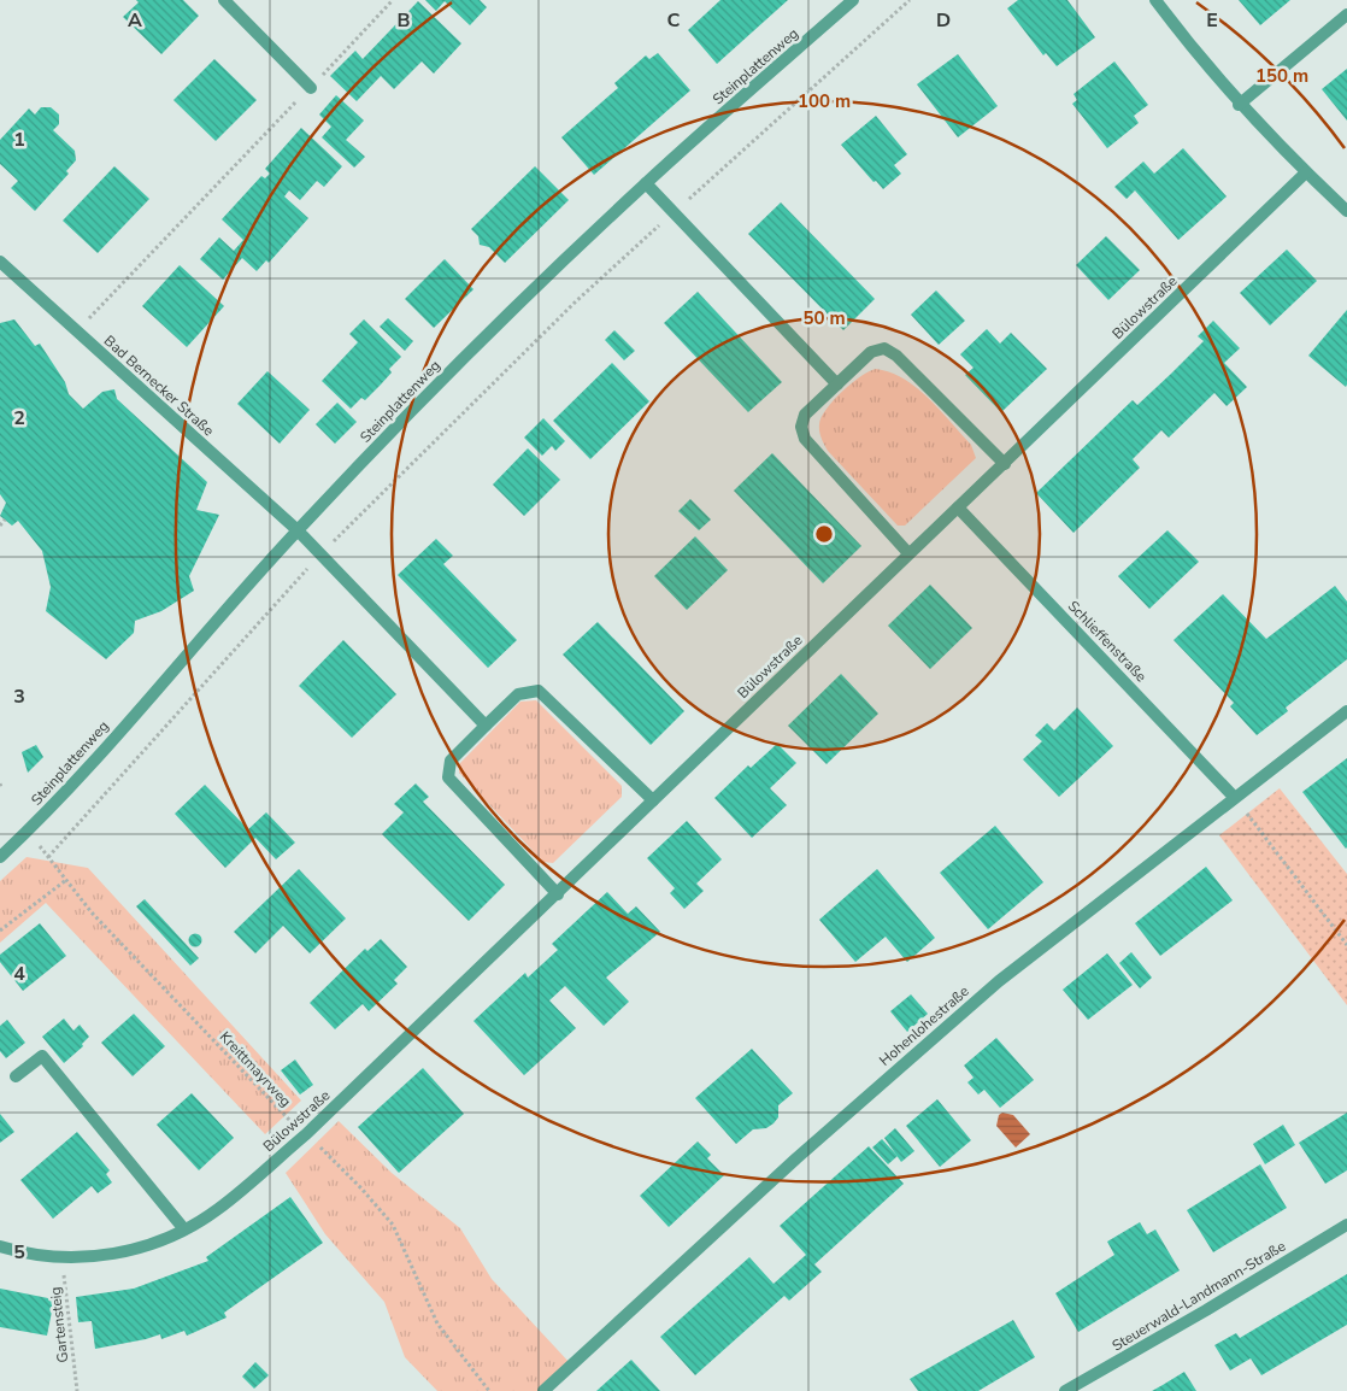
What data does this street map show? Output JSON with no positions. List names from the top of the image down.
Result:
{
  "streets": {
    "street": [
      "Steinplattenweg",
      "Bülowstraße",
      "Bad Bernecker Straße",
      "Schlieffenstraße",
      "Hohenlohestraße",
      "Steuerwald-Landmann-Straße"
    ],
    "path": ["Kreittmayrweg", "Gartensteig"]
  },
  "crossings": [
    ["Steinplattenweg", "Bad Bernecker Straße"],
    ["Steinplattenweg", "Kreittmayrweg"],
    ["Bülowstraße", "Schlieffenstraße"],
    ["Bülowstraße", "Kreittmayrweg"],
    ["Bülowstraße", "Gartensteig"],
    ["Schlieffenstraße", "Hohenlohestraße"]
  ],
  "grid": {
    "columns": [
      "A",
      "B",
      "C",
      "D",
      "E"
    ],
    "rows": [
      "1",
      "2",
      "3",
      "4",
      "5"
    ]
  },
  "rings": ["150 m", "100 m", "50 m"]
}
